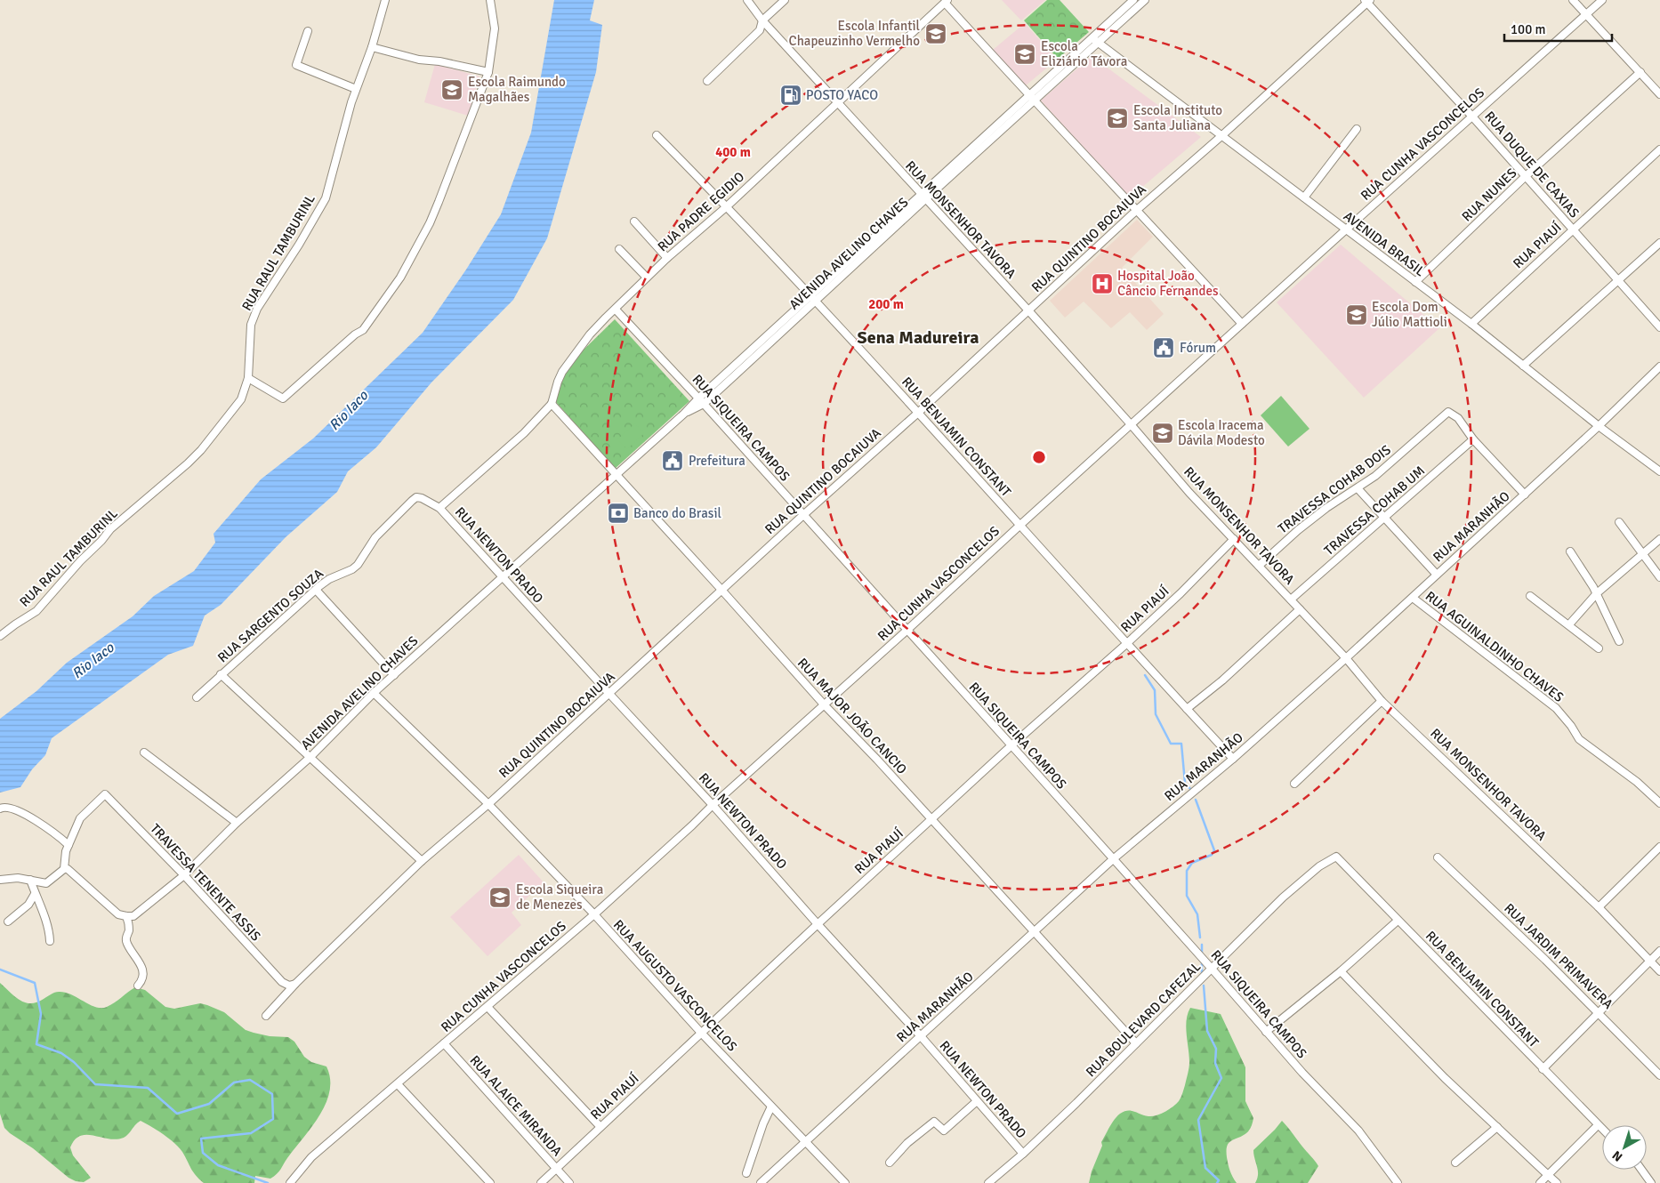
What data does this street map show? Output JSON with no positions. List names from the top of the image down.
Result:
{
  "streets": {
    "street": [
      "RUA CUNHA VASCONCELOS",
      "RUA DUQUE DE CAXIAS",
      "RUA NUNES",
      "RUA PADRE EGIDIO",
      "RUA MONSENHOR TAVORA",
      "RUA QUINTINO BOCAIUVA",
      "AVENIDA BRASIL",
      "RUA PIAUÍ",
      "RUA RAUL TAMBURINL",
      "AVENIDA AVELINO CHAVES",
      "RUA SIQUEIRA CAMPOS",
      "RUA BENJAMIN CONSTANT",
      "TRAVESSA COHAB DOIS",
      "TRAVESSA COHAB UM",
      "RUA MARANHÃO",
      "RUA NEWTON PRADO",
      "RUA SARGENTO SOUZA",
      "RUA AGUINALDINHO CHAVES",
      "RUA MAJOR JOÃO CANCIO",
      "TRAVESSA TENENTE ASSIS",
      "RUA JARDIM PRIMAVERA",
      "RUA AUGUSTO VASCONCELOS",
      "RUA BOULEVARD CAFEZAL",
      "RUA ALAICE MIRANDA"
    ]
  },
  "crossings": [
    ["RUA CUNHA VASCONCELOS", "RUA DUQUE DE CAXIAS"],
    ["RUA CUNHA VASCONCELOS", "RUA MONSENHOR TAVORA"],
    ["RUA CUNHA VASCONCELOS", "AVENIDA BRASIL"],
    ["RUA CUNHA VASCONCELOS", "RUA SIQUEIRA CAMPOS"],
    ["RUA CUNHA VASCONCELOS", "RUA BENJAMIN CONSTANT"],
    ["RUA CUNHA VASCONCELOS", "RUA NEWTON PRADO"],
    ["RUA CUNHA VASCONCELOS", "RUA MAJOR JOÃO CANCIO"],
    ["RUA CUNHA VASCONCELOS", "RUA AUGUSTO VASCONCELOS"],
    ["RUA CUNHA VASCONCELOS", "RUA ALAICE MIRANDA"],
    ["RUA DUQUE DE CAXIAS", "RUA NUNES"],
    ["RUA DUQUE DE CAXIAS", "RUA QUINTINO BOCAIUVA"],
    ["RUA DUQUE DE CAXIAS", "RUA PIAUÍ"],
    ["RUA NUNES", "AVENIDA BRASIL"],
    ["RUA PADRE EGIDIO", "RUA MONSENHOR TAVORA"],
    ["RUA PADRE EGIDIO", "RUA SIQUEIRA CAMPOS"],
    ["RUA PADRE EGIDIO", "RUA BENJAMIN CONSTANT"],
    ["RUA PADRE EGIDIO", "RUA MAJOR JOÃO CANCIO"],
    ["RUA MONSENHOR TAVORA", "RUA QUINTINO BOCAIUVA"],
    ["RUA MONSENHOR TAVORA", "RUA PIAUÍ"],
    ["RUA MONSENHOR TAVORA", "AVENIDA AVELINO CHAVES"],
    ["RUA MONSENHOR TAVORA", "TRAVESSA COHAB DOIS"],
    ["RUA MONSENHOR TAVORA", "TRAVESSA COHAB UM"],
    ["RUA MONSENHOR TAVORA", "RUA MARANHÃO"],
    ["RUA QUINTINO BOCAIUVA", "AVENIDA BRASIL"],
    ["RUA QUINTINO BOCAIUVA", "RUA SIQUEIRA CAMPOS"],
    ["RUA QUINTINO BOCAIUVA", "RUA BENJAMIN CONSTANT"],
    ["RUA QUINTINO BOCAIUVA", "RUA NEWTON PRADO"],
    ["RUA QUINTINO BOCAIUVA", "RUA SARGENTO SOUZA"],
    ["RUA QUINTINO BOCAIUVA", "RUA MAJOR JOÃO CANCIO"],
    ["RUA QUINTINO BOCAIUVA", "TRAVESSA TENENTE ASSIS"],
    ["RUA QUINTINO BOCAIUVA", "RUA AUGUSTO VASCONCELOS"],
    ["AVENIDA BRASIL", "RUA PIAUÍ"],
    ["AVENIDA BRASIL", "AVENIDA AVELINO CHAVES"],
    ["AVENIDA BRASIL", "RUA MARANHÃO"],
    ["RUA PIAUÍ", "RUA SIQUEIRA CAMPOS"],
    ["RUA PIAUÍ", "RUA BENJAMIN CONSTANT"],
    ["RUA PIAUÍ", "RUA NEWTON PRADO"],
    ["RUA PIAUÍ", "RUA MAJOR JOÃO CANCIO"],
    ["RUA PIAUÍ", "RUA AUGUSTO VASCONCELOS"],
    ["RUA PIAUÍ", "RUA ALAICE MIRANDA"],
    ["AVENIDA AVELINO CHAVES", "RUA SIQUEIRA CAMPOS"],
    ["AVENIDA AVELINO CHAVES", "RUA BENJAMIN CONSTANT"],
    ["AVENIDA AVELINO CHAVES", "RUA NEWTON PRADO"],
    ["AVENIDA AVELINO CHAVES", "RUA SARGENTO SOUZA"],
    ["AVENIDA AVELINO CHAVES", "RUA MAJOR JOÃO CANCIO"],
    ["AVENIDA AVELINO CHAVES", "TRAVESSA TENENTE ASSIS"],
    ["AVENIDA AVELINO CHAVES", "RUA AUGUSTO VASCONCELOS"],
    ["RUA SIQUEIRA CAMPOS", "RUA MARANHÃO"],
    ["RUA SIQUEIRA CAMPOS", "RUA BOULEVARD CAFEZAL"],
    ["RUA BENJAMIN CONSTANT", "RUA MARANHÃO"],
    ["RUA BENJAMIN CONSTANT", "RUA BOULEVARD CAFEZAL"],
    ["TRAVESSA COHAB DOIS", "TRAVESSA COHAB UM"],
    ["RUA MARANHÃO", "RUA NEWTON PRADO"],
    ["RUA MARANHÃO", "RUA AGUINALDINHO CHAVES"],
    ["RUA MARANHÃO", "RUA MAJOR JOÃO CANCIO"],
    ["RUA MARANHÃO", "RUA AUGUSTO VASCONCELOS"],
    ["RUA NEWTON PRADO", "RUA SARGENTO SOUZA"],
    ["RUA NEWTON PRADO", "RUA BOULEVARD CAFEZAL"],
    ["RUA MAJOR JOÃO CANCIO", "RUA BOULEVARD CAFEZAL"]
  ],
  "districts": ["Sena Madureira"],
  "water": ["Rio Iaco"],
  "places": {
    "school or university": [
      "Escola Infantil Chapeuzinho Vermelho",
      "Escola Eliziário Távora",
      "Escola Raimundo Magalhães",
      "Escola Instituto Santa Juliana",
      "Escola Dom Júlio Mattioli",
      "Escola Iracema Dávila Modesto",
      "Escola Siqueira de Menezes"
    ],
    "fuel station": ["POSTO YACO"],
    "hospital": ["Hospital João Câncio Fernandes"],
    "public building": ["Fórum", "Prefeitura"],
    "bank": ["Banco do Brasil"]
  },
  "scale_bar": "100 m",
  "north": "bottom left",
  "rings": ["400 m", "200 m"]
}
